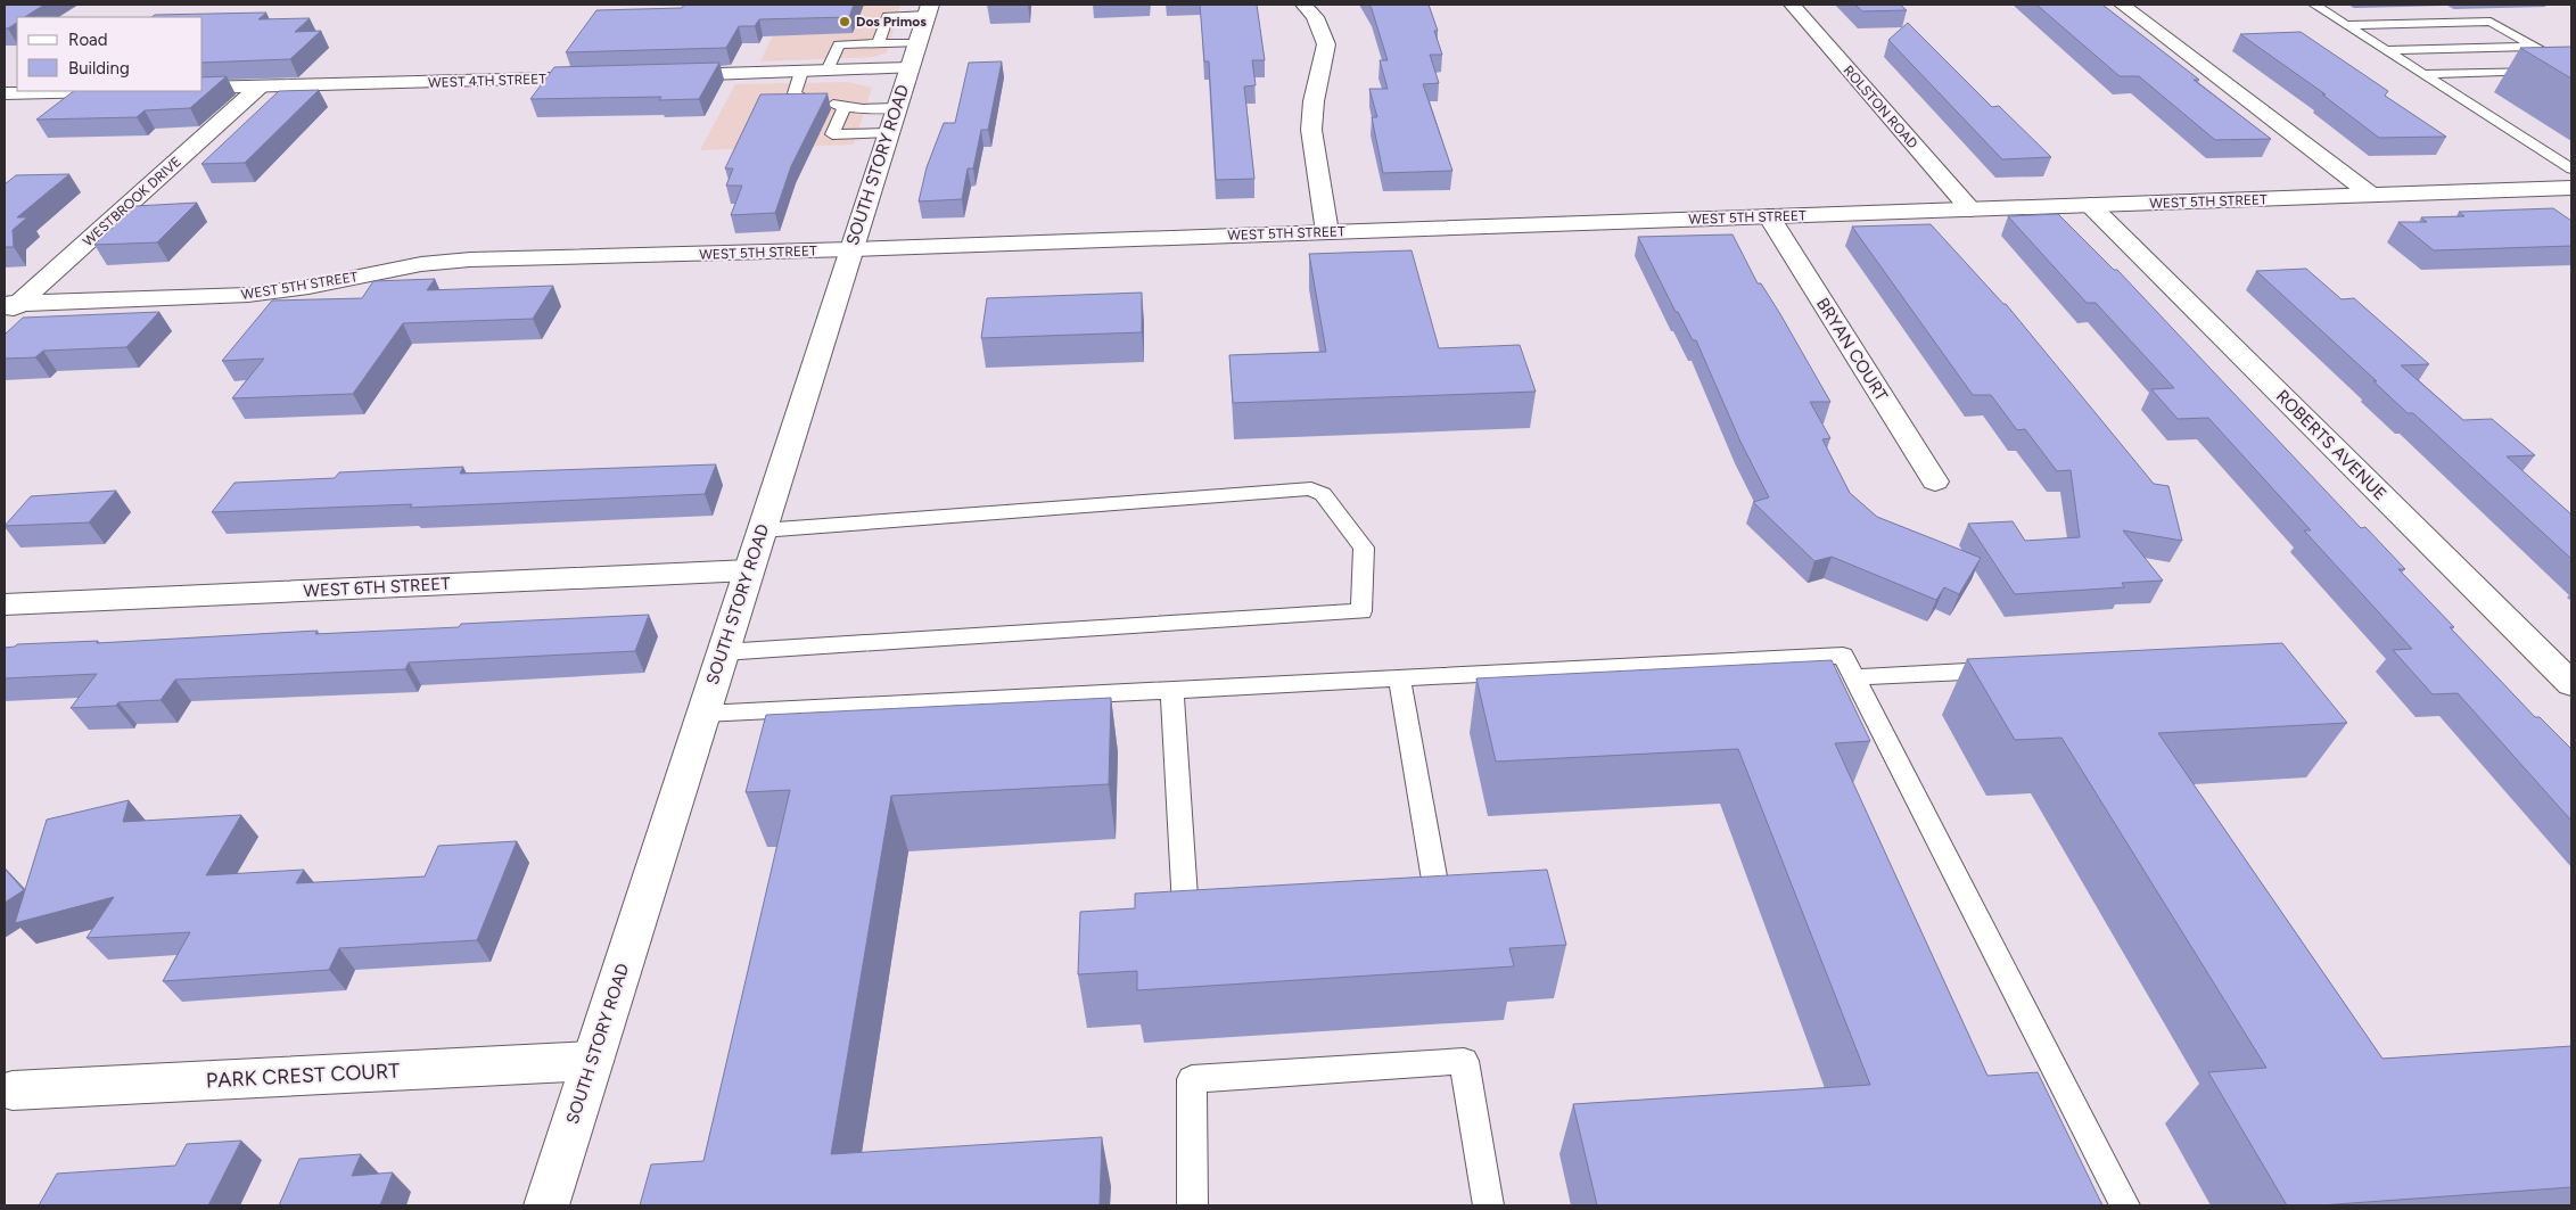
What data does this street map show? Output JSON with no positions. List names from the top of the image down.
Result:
{
  "streets": {
    "street": [
      "WEST 4TH STREET",
      "ROLSTON ROAD",
      "SOUTH STORY ROAD",
      "WESTBROOK DRIVE",
      "WEST 5TH STREET",
      "BRYAN COURT",
      "ROBERTS AVENUE",
      "WEST 6TH STREET",
      "PARK CREST COURT"
    ]
  },
  "crossings": [
    ["WEST 4TH STREET", "WESTBROOK DRIVE"],
    ["ROLSTON ROAD", "WEST 5TH STREET"],
    ["SOUTH STORY ROAD", "WEST 5TH STREET"],
    ["SOUTH STORY ROAD", "WEST 6TH STREET"],
    ["SOUTH STORY ROAD", "PARK CREST COURT"],
    ["WESTBROOK DRIVE", "WEST 5TH STREET"],
    ["WEST 5TH STREET", "BRYAN COURT"],
    ["WEST 5TH STREET", "ROBERTS AVENUE"]
  ],
  "places": ["Dos Primos"],
  "legend": ["Road", "Building"]
}
